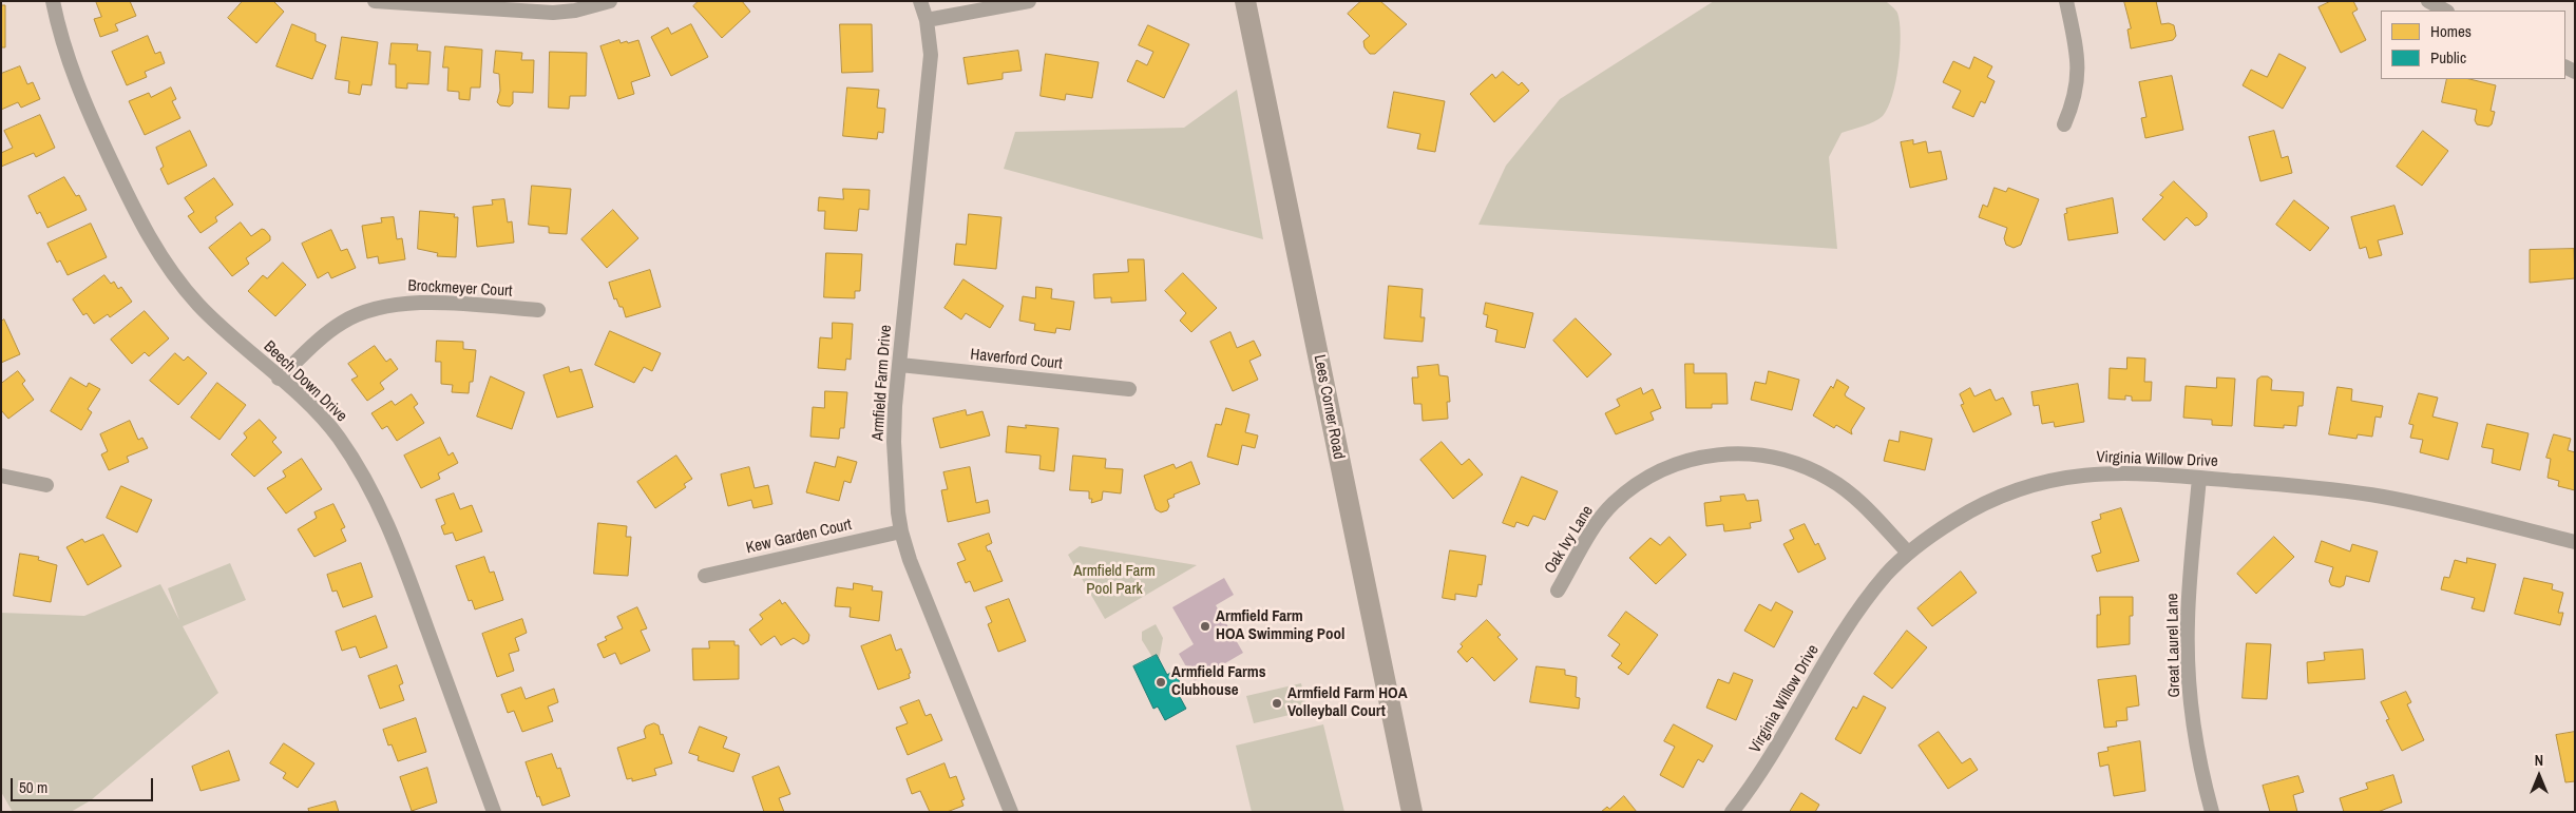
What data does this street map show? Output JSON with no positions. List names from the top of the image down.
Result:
{
  "streets": {
    "street": [
      "Brockmeyer Court",
      "Haverford Court",
      "Beech Down Drive",
      "Armfield Farm Drive",
      "Lees Corner Road",
      "Virginia Willow Drive",
      "Kew Garden Court",
      "Oak Ivy Lane",
      "Great Laurel Lane"
    ]
  },
  "crossings": [
    ["Brockmeyer Court", "Beech Down Drive"],
    ["Haverford Court", "Armfield Farm Drive"],
    ["Armfield Farm Drive", "Kew Garden Court"],
    ["Virginia Willow Drive", "Oak Ivy Lane"],
    ["Virginia Willow Drive", "Great Laurel Lane"]
  ],
  "parks": ["Armfield Farm Pool Park"],
  "places": ["Armfield Farm HOA Swimming Pool", "Armfield Farms Clubhouse", "Armfield Farm HOA Volleyball Court"],
  "legend": ["Homes", "Public"],
  "scale_bar": "50 m",
  "north": "top"
}
